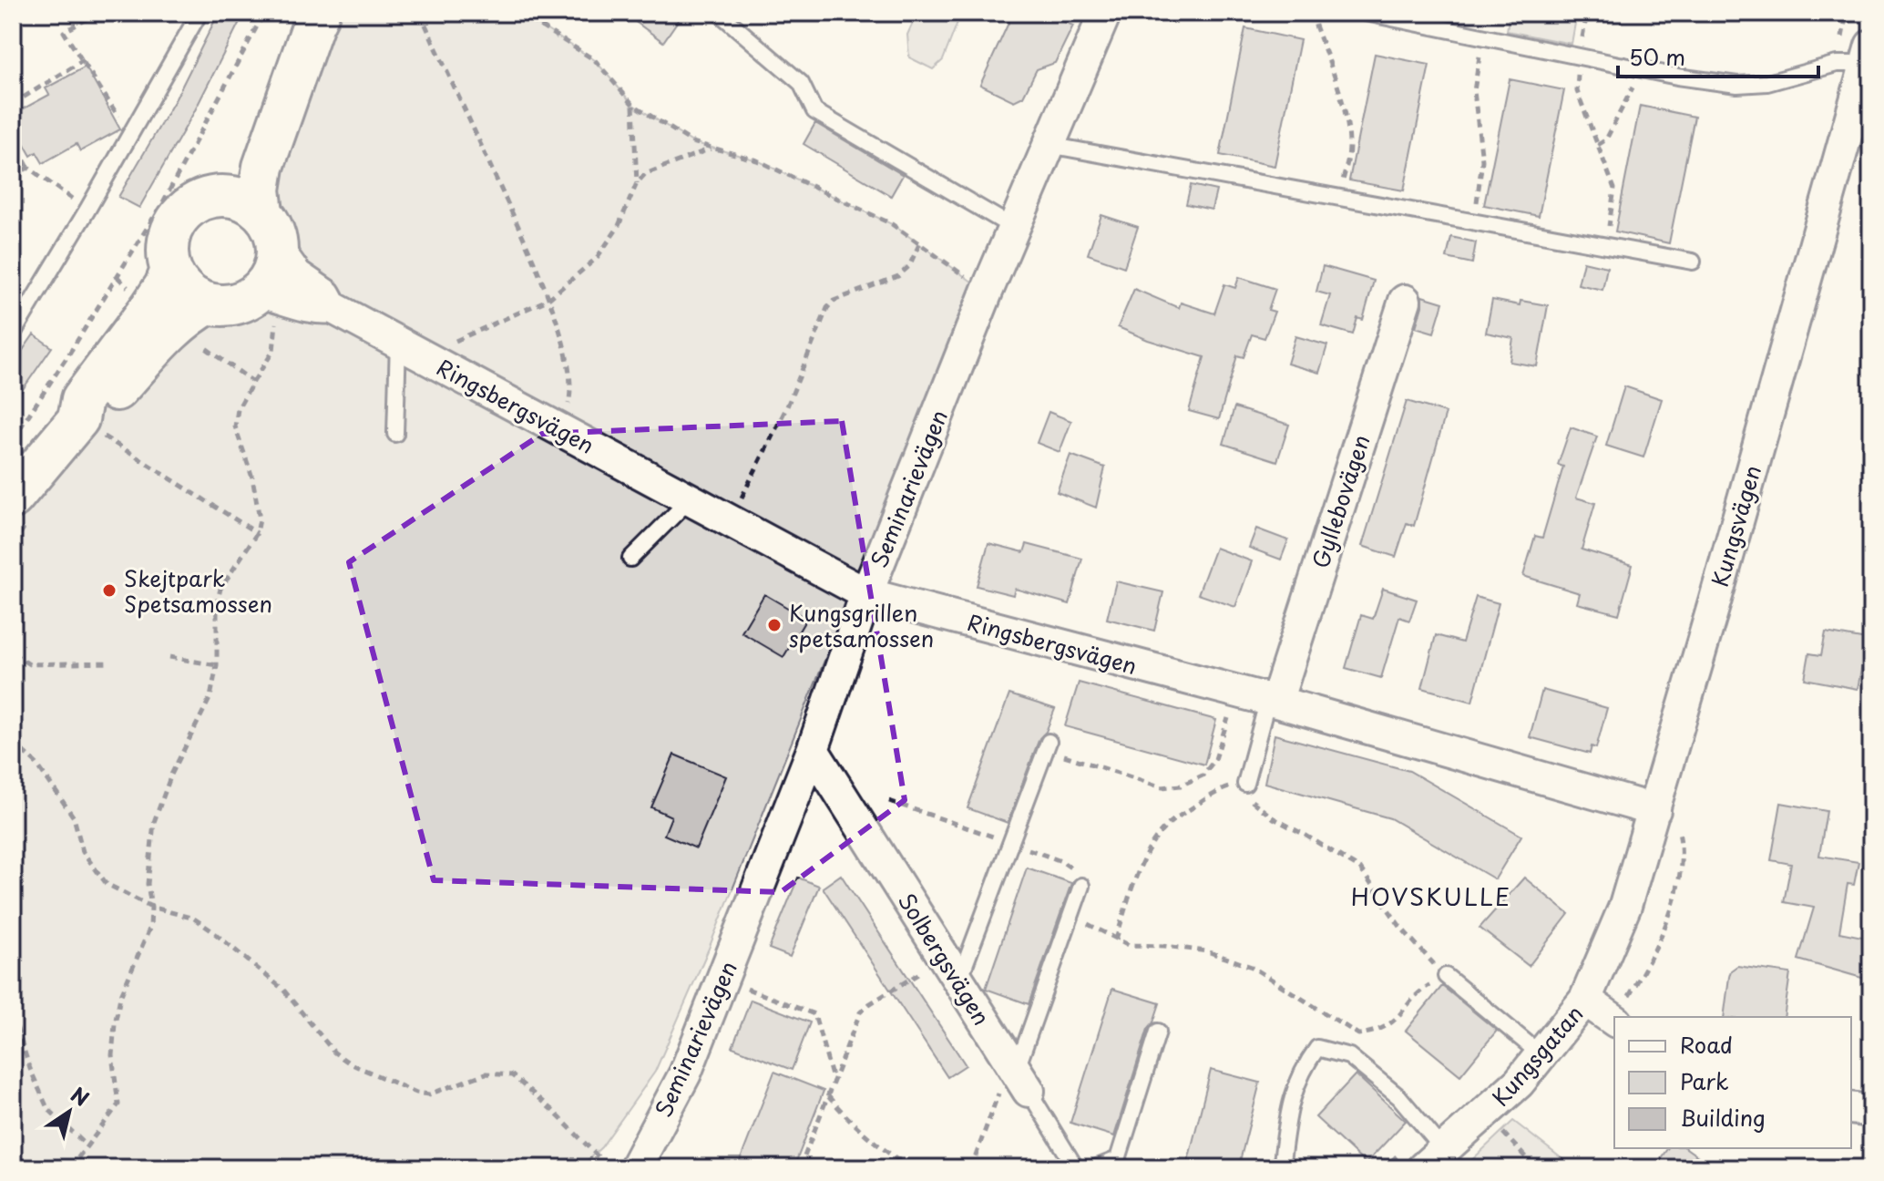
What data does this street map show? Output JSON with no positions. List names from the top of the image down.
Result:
{
  "streets": {
    "street": [
      "Ringsbergsvägen",
      "Seminarievägen",
      "Gyllebovägen",
      "Kungsvägen",
      "Solbergsvägen",
      "Kungsgatan"
    ]
  },
  "crossings": [
    ["Ringsbergsvägen", "Seminarievägen"],
    ["Ringsbergsvägen", "Gyllebovägen"],
    ["Ringsbergsvägen", "Kungsvägen"],
    ["Seminarievägen", "Solbergsvägen"],
    ["Kungsvägen", "Kungsgatan"]
  ],
  "districts": ["HOVSKULLE"],
  "places": ["Skejtpark Spetsamossen", "Kungsgrillen spetsamossen"],
  "legend": ["Road", "Park", "Building"],
  "scale_bar": "50 m",
  "north": "top right"
}
